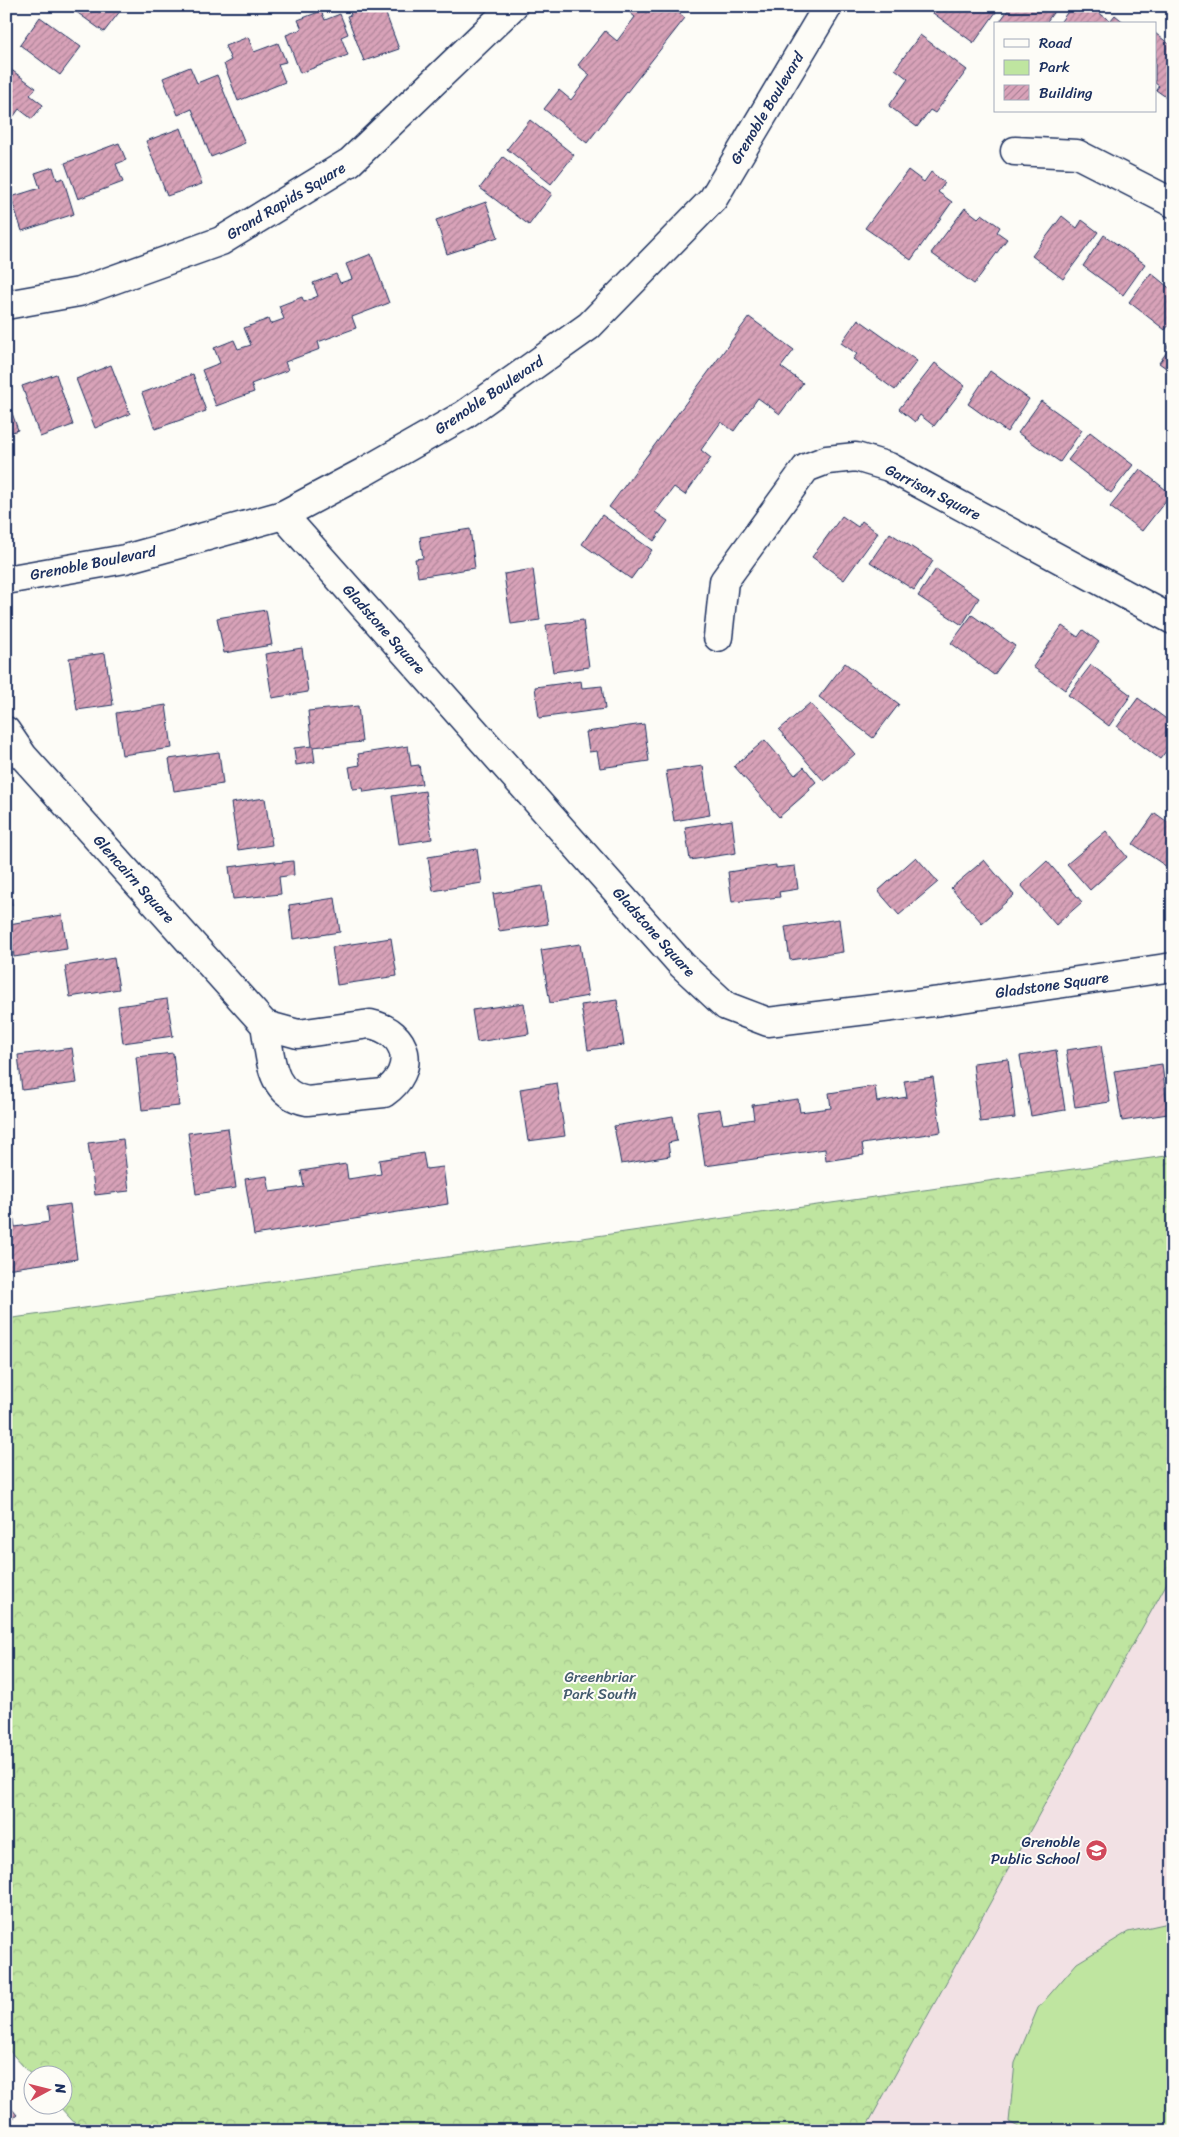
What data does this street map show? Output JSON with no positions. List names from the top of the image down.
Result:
{
  "streets": {
    "street": [
      "Grenoble Boulevard",
      "Grand Rapids Square",
      "Garrison Square",
      "Gladstone Square",
      "Glencairn Square"
    ]
  },
  "crossings": [
    ["Grenoble Boulevard", "Gladstone Square"]
  ],
  "parks": ["Greenbriar Park South"],
  "places": {
    "school or university": ["Grenoble Public School"]
  },
  "legend": ["Road", "Park", "Building"],
  "north": "right"
}
